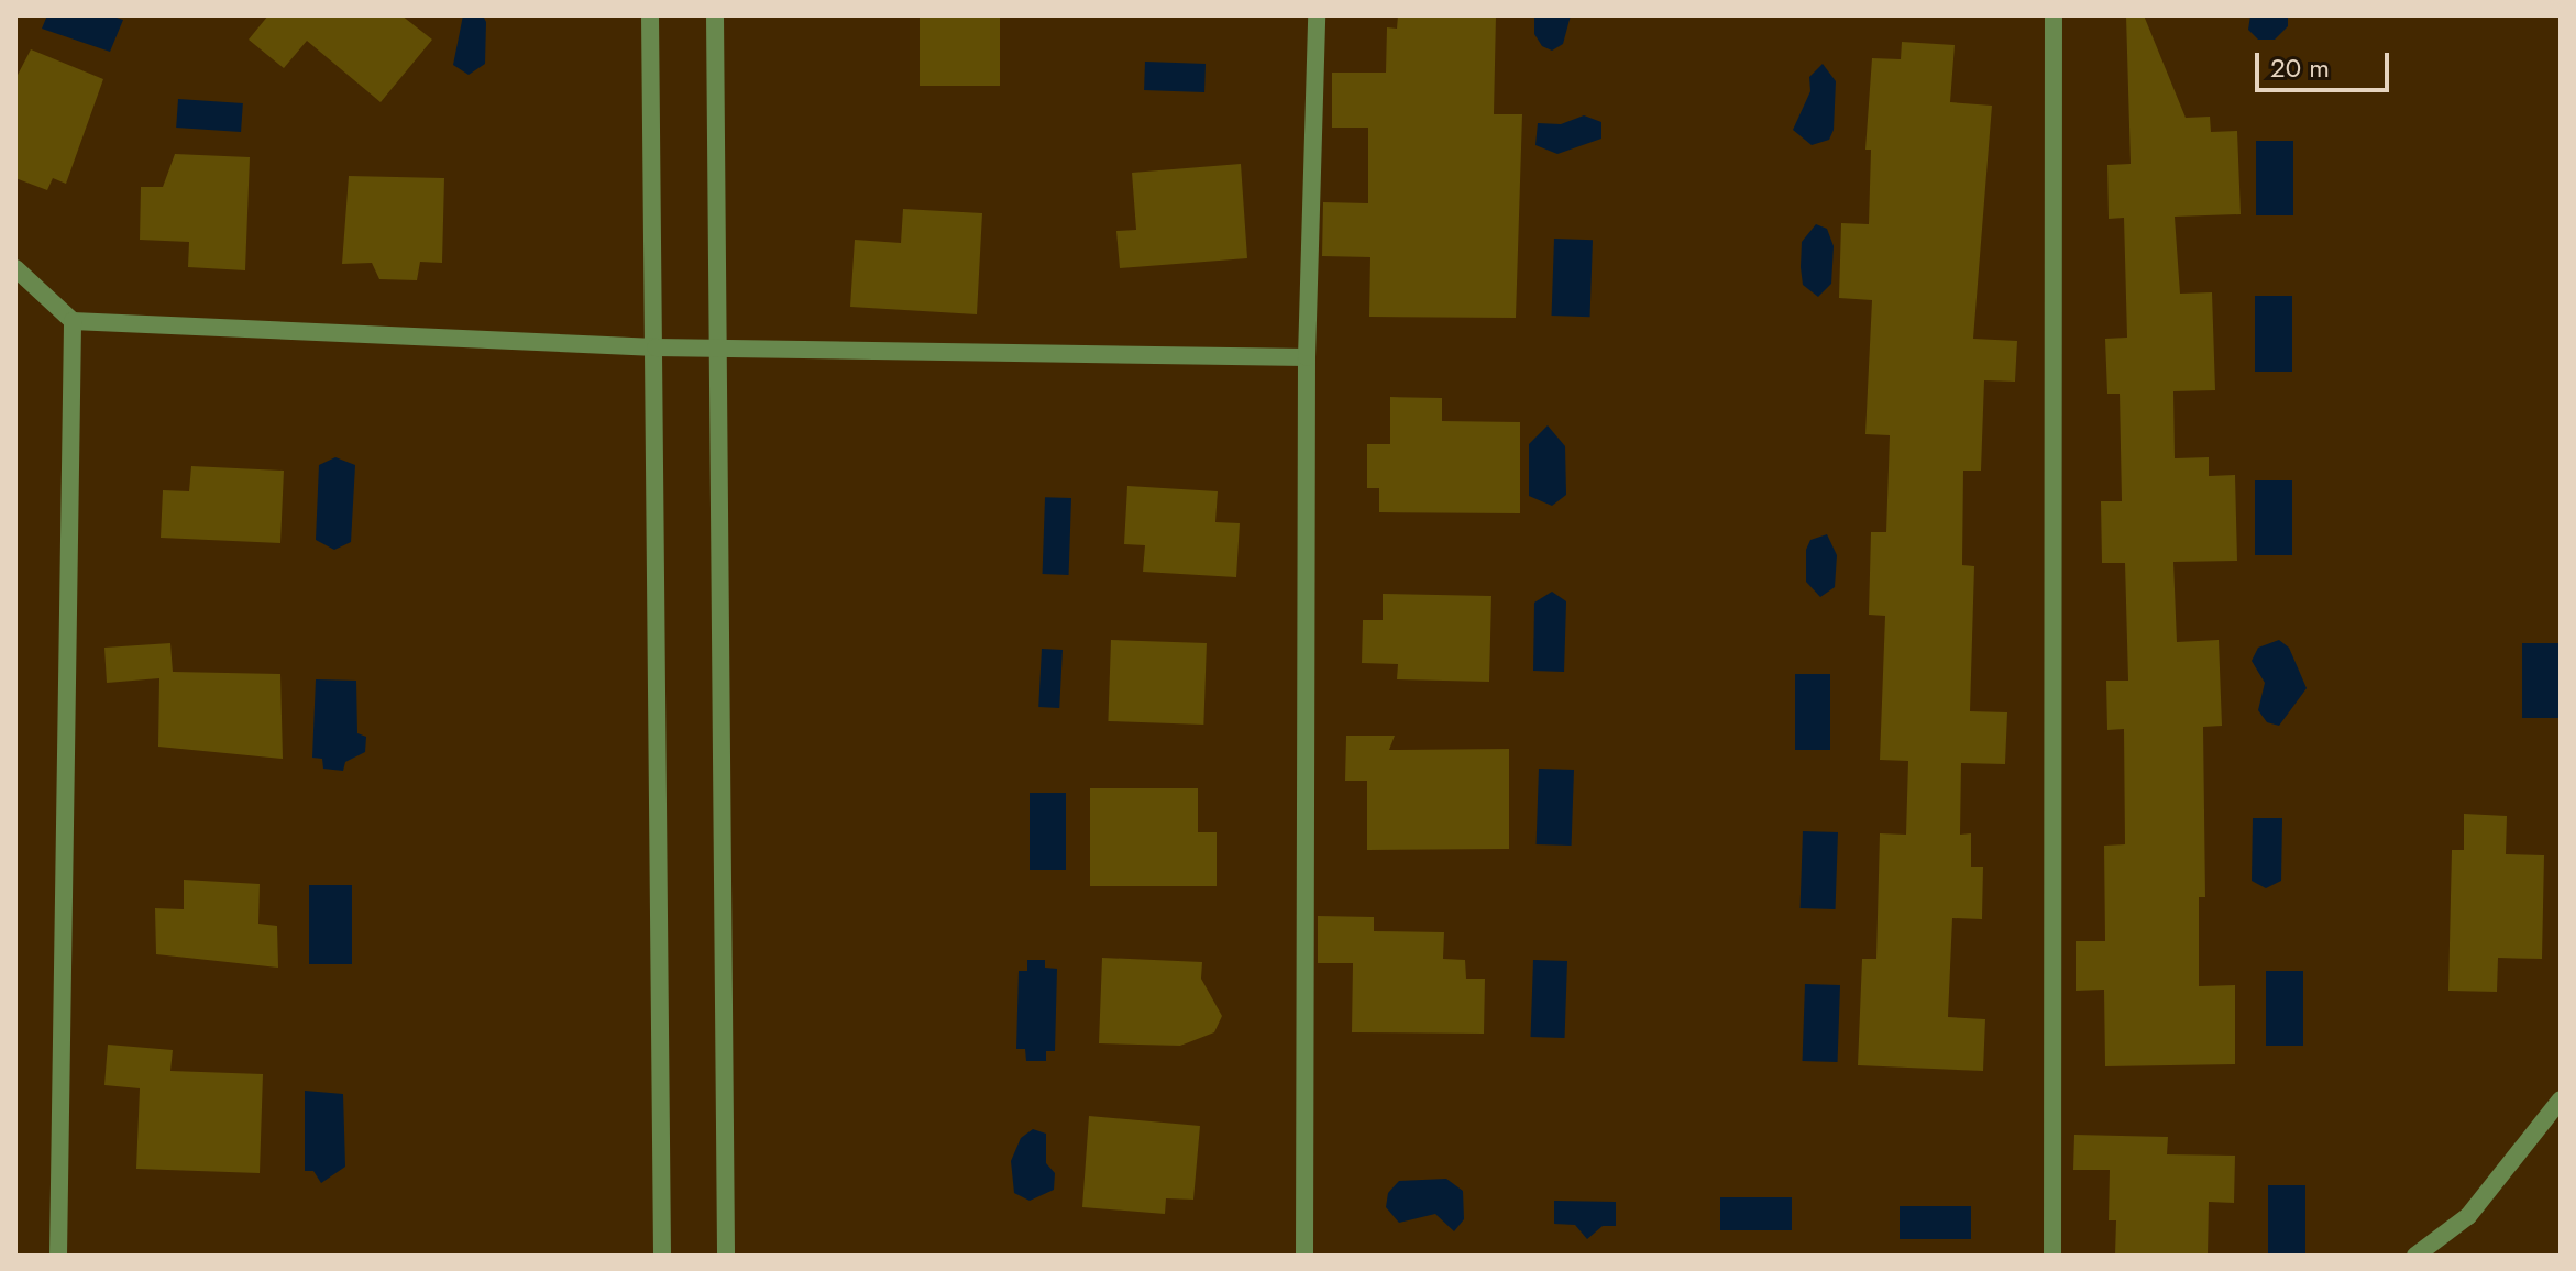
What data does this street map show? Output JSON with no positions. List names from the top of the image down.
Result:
{
  "scale_bar": "20 m"
}
